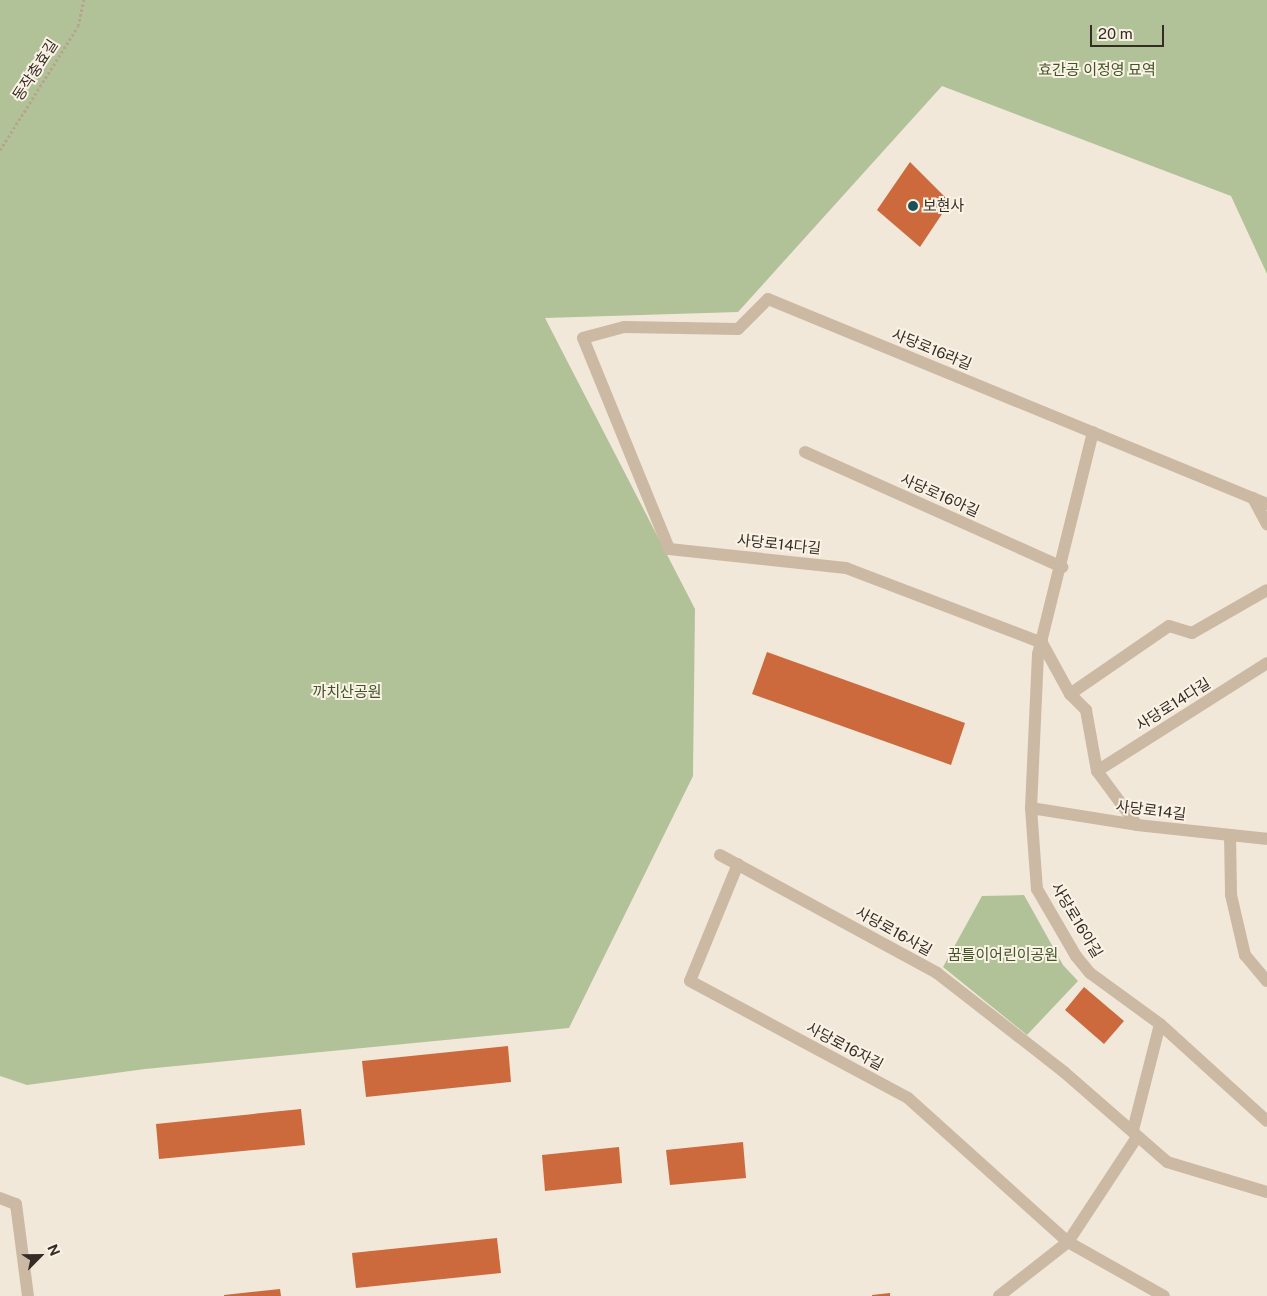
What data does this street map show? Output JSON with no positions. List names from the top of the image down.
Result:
{
  "streets": {
    "street": [
      "사당로16라길",
      "사당로16아길",
      "사당로14다길",
      "사당로14길",
      "사당로16사길",
      "사당로16자길"
    ],
    "path": ["동작충효길"]
  },
  "crossings": [
    ["사당로16라길", "사당로16아길"],
    ["사당로16라길", "사당로14다길"],
    ["사당로16아길", "사당로14다길"],
    ["사당로16아길", "사당로14길"],
    ["사당로16사길", "사당로16자길"]
  ],
  "parks": ["효간공 이정영 묘역", "까치산공원", "꿈틀이어린이공원"],
  "places": ["보현사"],
  "scale_bar": "20 m",
  "north": "top right"
}
